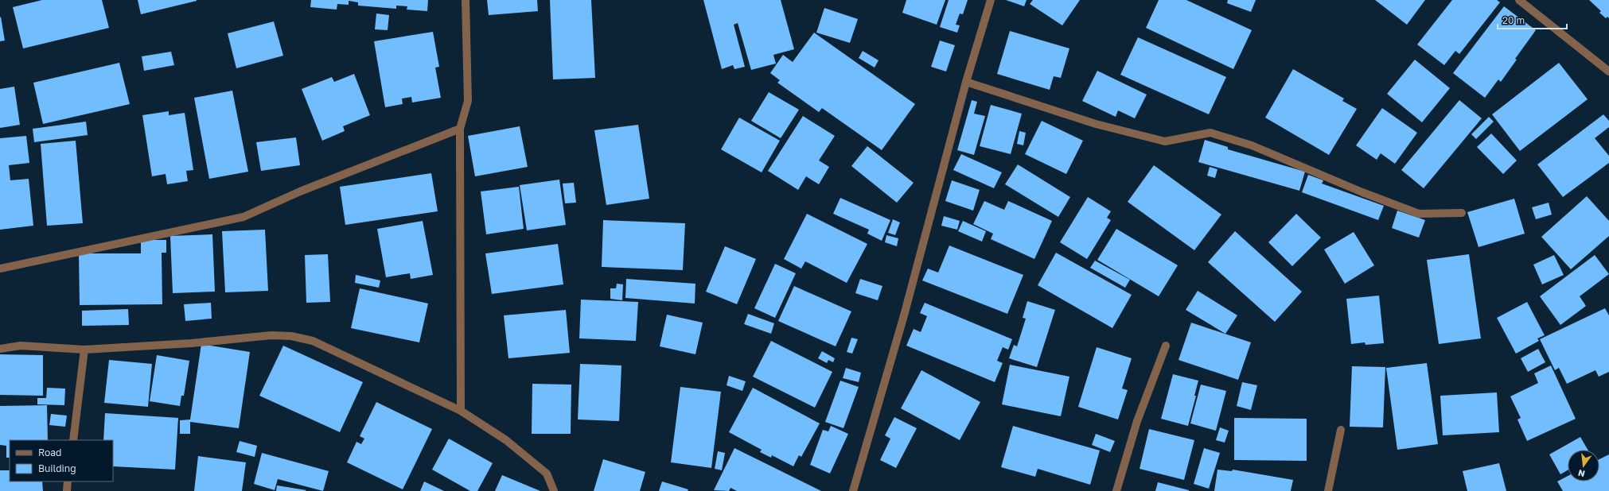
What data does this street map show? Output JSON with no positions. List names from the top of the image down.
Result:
{
  "legend": ["Road", "Building"],
  "scale_bar": "20 m",
  "north": "bottom"
}
